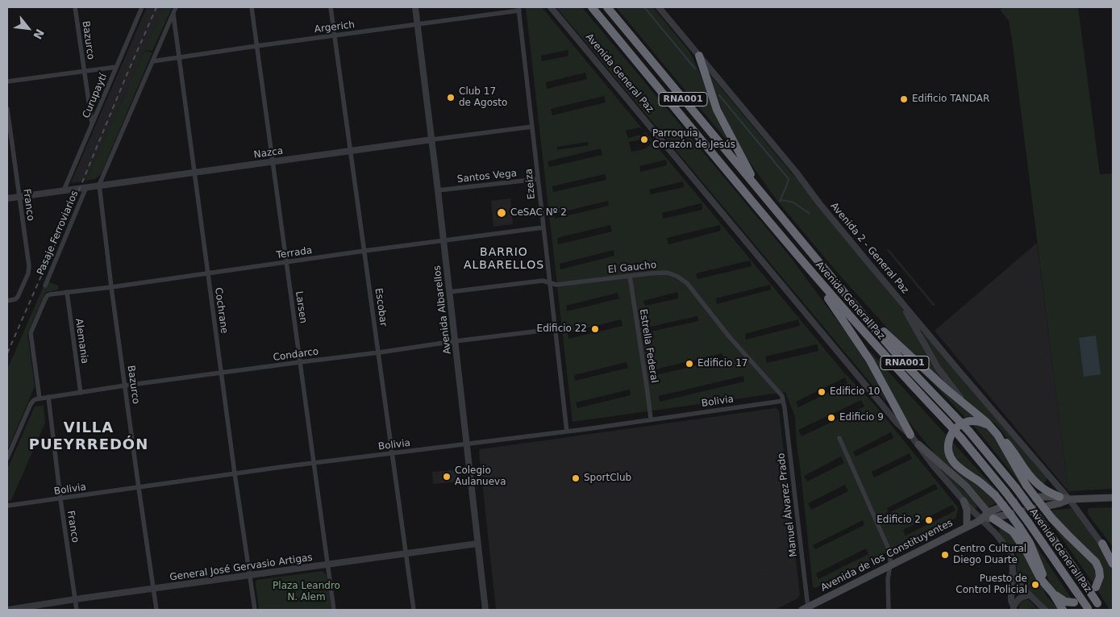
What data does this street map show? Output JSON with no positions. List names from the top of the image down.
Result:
{
  "streets": {
    "highway": ["Avenida General Paz", "RNA001"],
    "main road": ["Avenida de los Constituyentes"],
    "street": [
      "Argerich",
      "Bazurco",
      "Curupaytí",
      "Nazca",
      "Santos Vega",
      "Ezeiza",
      "Franco",
      "Pasaje Ferroviarios",
      "Avenida 2 - General Paz",
      "Terrada",
      "El Gaucho",
      "Larsen",
      "Escobar",
      "Avenida Albarellos",
      "Cochrane",
      "Alemania",
      "Estrella Federal",
      "Condarco",
      "Bolivia",
      "Manuel Álvarez Prado",
      "General José Gervasio Artigas"
    ]
  },
  "crossings": [
    ["Argerich", "Ezeiza"],
    ["Argerich", "Larsen"],
    ["Argerich", "Escobar"],
    ["Argerich", "Avenida Albarellos"],
    ["Argerich", "Cochrane"],
    ["Bazurco", "Curupaytí"],
    ["Bazurco", "Nazca"],
    ["Bazurco", "Terrada"],
    ["Bazurco", "Condarco"],
    ["Bazurco", "Bolivia"],
    ["Bazurco", "General José Gervasio Artigas"],
    ["Avenida General Paz", "Avenida de los Constituyentes"],
    ["Curupaytí", "Nazca"],
    ["Nazca", "Ezeiza"],
    ["Nazca", "Franco"],
    ["Nazca", "Pasaje Ferroviarios"],
    ["Nazca", "Larsen"],
    ["Nazca", "Escobar"],
    ["Nazca", "Avenida Albarellos"],
    ["Nazca", "Cochrane"],
    ["Santos Vega", "Ezeiza"],
    ["Santos Vega", "Avenida Albarellos"],
    ["Ezeiza", "Terrada"],
    ["Ezeiza", "El Gaucho"],
    ["Ezeiza", "Condarco"],
    ["Ezeiza", "Bolivia"],
    ["Franco", "Condarco"],
    ["Franco", "Bolivia"],
    ["Franco", "General José Gervasio Artigas"],
    ["Terrada", "Larsen"],
    ["Terrada", "Escobar"],
    ["Terrada", "Avenida Albarellos"],
    ["Terrada", "Cochrane"],
    ["Terrada", "Alemania"],
    ["Terrada", "Condarco"],
    ["El Gaucho", "Avenida Albarellos"],
    ["El Gaucho", "Estrella Federal"],
    ["El Gaucho", "Bolivia"],
    ["El Gaucho", "Manuel Álvarez Prado"],
    ["Larsen", "Condarco"],
    ["Larsen", "Bolivia"],
    ["Larsen", "General José Gervasio Artigas"],
    ["Escobar", "Condarco"],
    ["Escobar", "Bolivia"],
    ["Escobar", "General José Gervasio Artigas"],
    ["Avenida Albarellos", "Condarco"],
    ["Avenida Albarellos", "Bolivia"],
    ["Avenida Albarellos", "General José Gervasio Artigas"],
    ["Cochrane", "Condarco"],
    ["Cochrane", "Bolivia"],
    ["Cochrane", "General José Gervasio Artigas"],
    ["Alemania", "Condarco"],
    ["Estrella Federal", "Bolivia"],
    ["Bolivia", "Manuel Álvarez Prado"],
    ["Manuel Álvarez Prado", "Avenida de los Constituyentes"]
  ],
  "districts": ["BARRIO ALBARELLOS", "VILLA PUEYRREDÓN"],
  "parks": ["Plaza Leandro N. Alem"],
  "places": [
    "Club 17 de Agosto",
    "Edificio TANDAR",
    "Parroquia Corazón de Jesús",
    "CeSAC Nº 2",
    "Edificio 22",
    "Edificio 17",
    "Edificio 10",
    "Edificio 9",
    "Colegio Aulanueva",
    "SportClub",
    "Edificio 2",
    "Centro Cultural Diego Duarte",
    "Puesto de Control Policial"
  ],
  "north": "bottom right"
}
